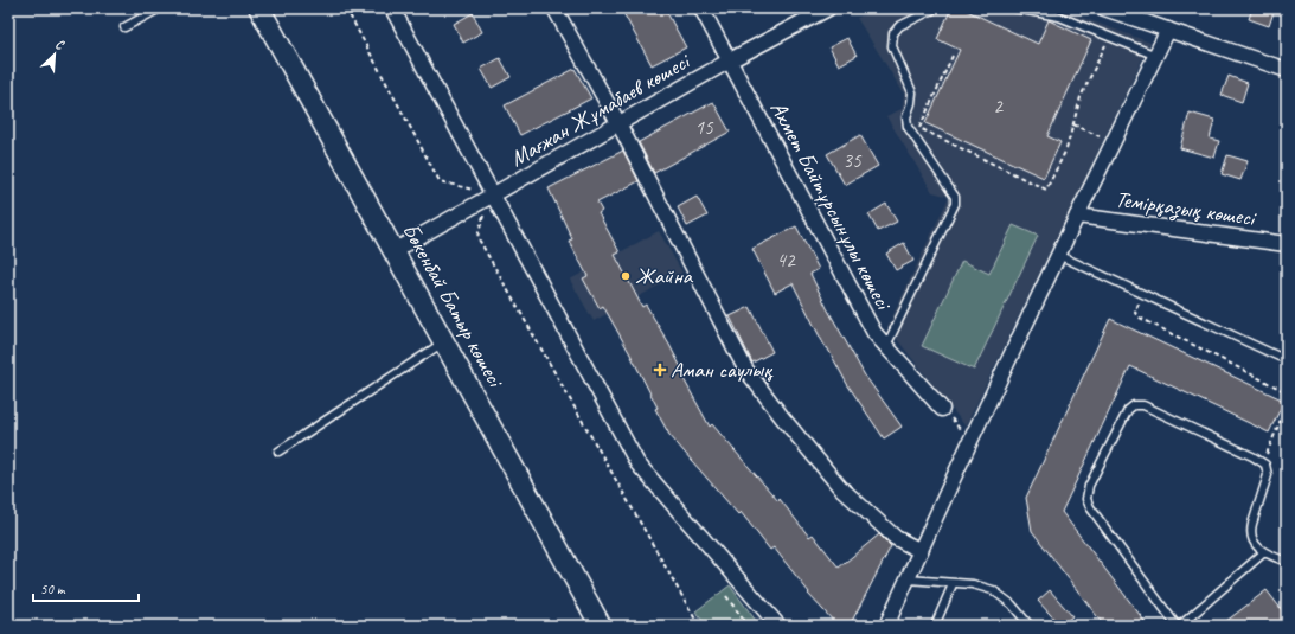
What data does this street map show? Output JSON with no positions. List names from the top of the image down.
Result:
{
  "streets": {
    "main road": ["Бөкенбай Батыр көшесі"],
    "street": ["Мағжан Жұмабаев көшесі", "Ахмет Байтұрсынұлы көшесі", "Темірқазық көшесі"]
  },
  "crossings": [
    ["Мағжан Жұмабаев көшесі", "Ахмет Байтұрсынұлы көшесі"],
    ["Мағжан Жұмабаев көшесі", "Бөкенбай Батыр көшесі"]
  ],
  "places": {
    "other": ["Жайна"],
    "health": ["Аман саулық"]
  },
  "house_numbers": [
    "2",
    "15",
    "35",
    "42"
  ],
  "scale_bar": "50 m",
  "north": "top right"
}
